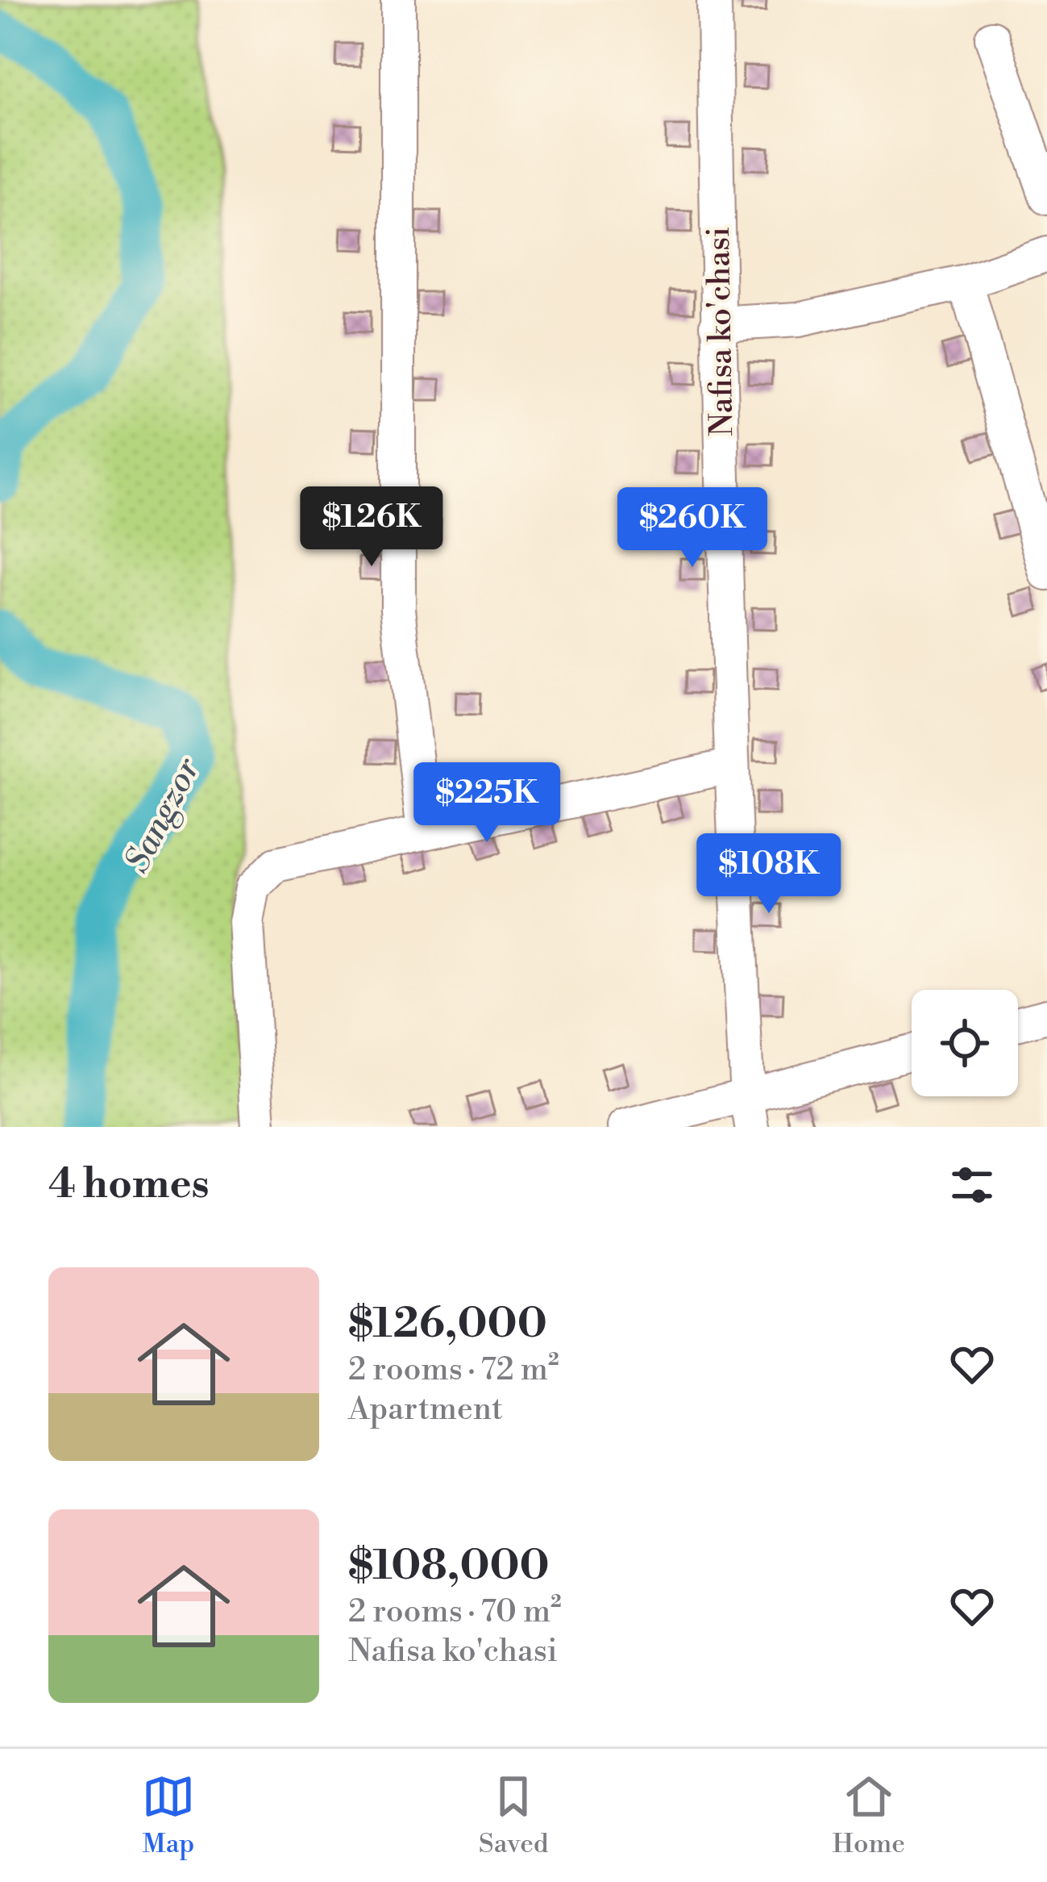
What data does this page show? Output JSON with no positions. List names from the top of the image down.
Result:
{
  "streets": {
    "street": ["Nafisa ko'chasi"]
  },
  "water": ["Sangzor"],
  "page": {
    "price": [
      "$126K",
      "$260K",
      "$225K",
      "$108K"
    ],
    "heading": "4 homes",
    "list": [
      {
        "name": "$126,000",
        "note": "2 rooms · 72 m² · Apartment"
      },
      {
        "name": "$108,000",
        "note": "2 rooms · 70 m² · Nafisa ko'chasi"
      }
    ],
    "tabs": ["Map", "Saved", "Home"]
  }
}
